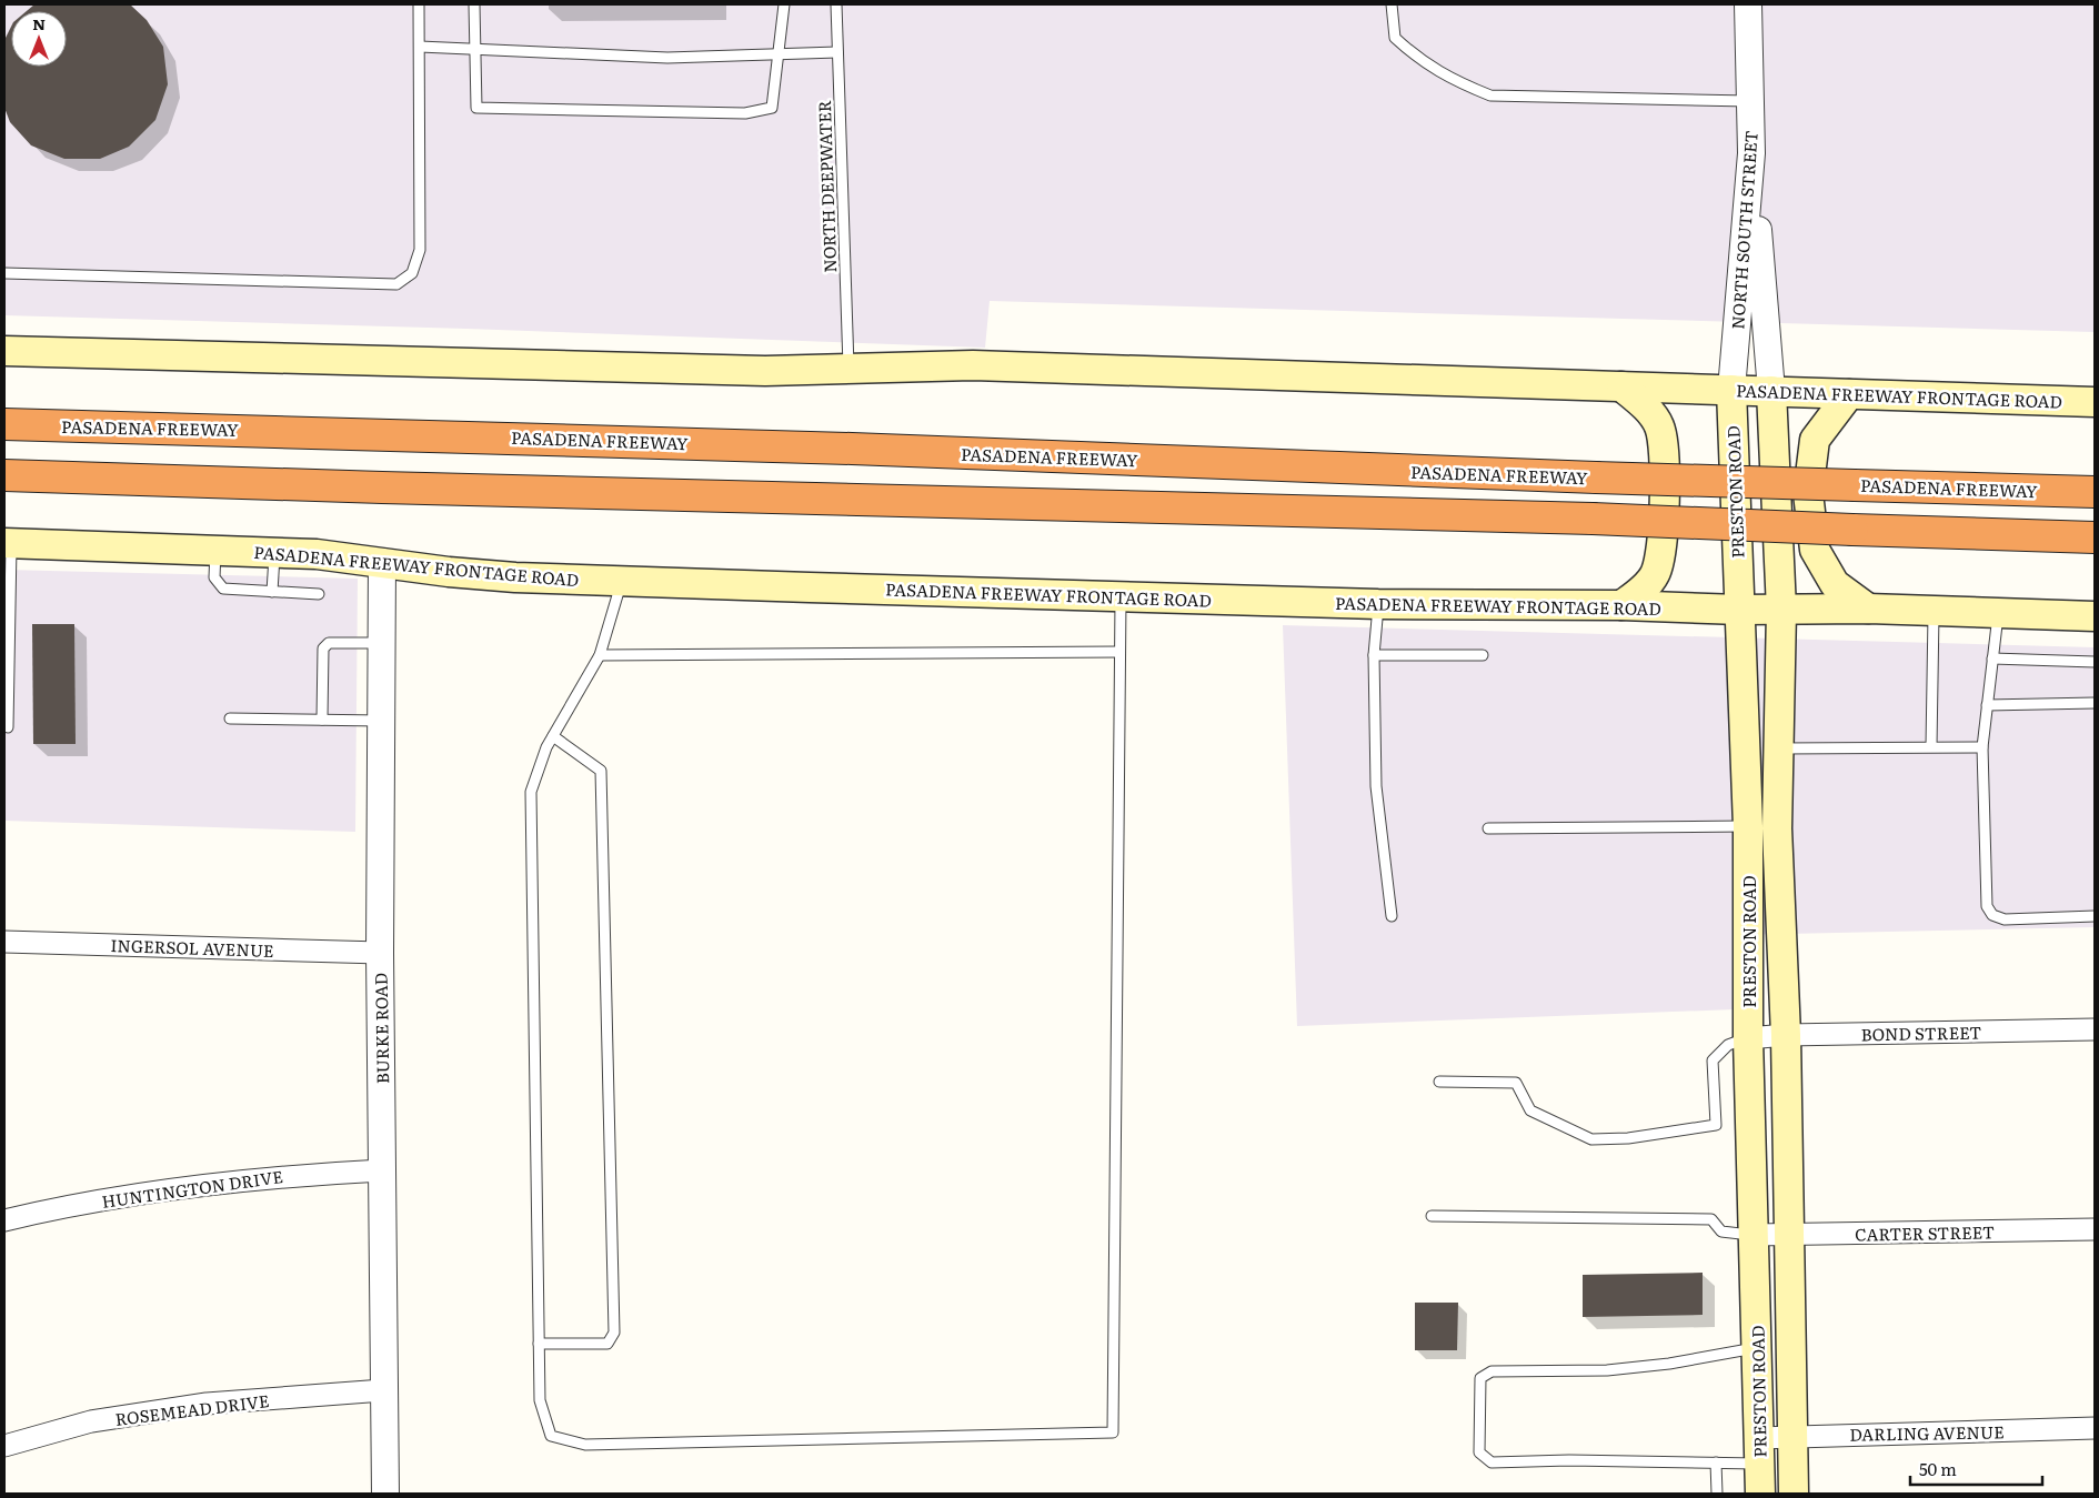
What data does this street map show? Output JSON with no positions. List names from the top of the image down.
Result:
{
  "streets": {
    "highway": ["PASADENA FREEWAY"],
    "main road": ["PASADENA FREEWAY FRONTAGE ROAD", "PRESTON ROAD"],
    "street": [
      "NORTH SOUTH STREET",
      "INGERSOL AVENUE",
      "BURKE ROAD",
      "BOND STREET",
      "HUNTINGTON DRIVE",
      "CARTER STREET",
      "ROSEMEAD DRIVE",
      "DARLING AVENUE"
    ],
    "lane": ["NORTH DEEPWATER"]
  },
  "crossings": [
    ["NORTH DEEPWATER", "PASADENA FREEWAY FRONTAGE ROAD"],
    ["NORTH SOUTH STREET", "PASADENA FREEWAY FRONTAGE ROAD"],
    ["NORTH SOUTH STREET", "PRESTON ROAD"],
    ["PASADENA FREEWAY FRONTAGE ROAD", "PRESTON ROAD"],
    ["PASADENA FREEWAY FRONTAGE ROAD", "BURKE ROAD"],
    ["PRESTON ROAD", "BOND STREET"],
    ["PRESTON ROAD", "CARTER STREET"],
    ["PRESTON ROAD", "DARLING AVENUE"],
    ["INGERSOL AVENUE", "BURKE ROAD"],
    ["BURKE ROAD", "HUNTINGTON DRIVE"],
    ["BURKE ROAD", "ROSEMEAD DRIVE"]
  ],
  "scale_bar": "50 m",
  "north": "top"
}
